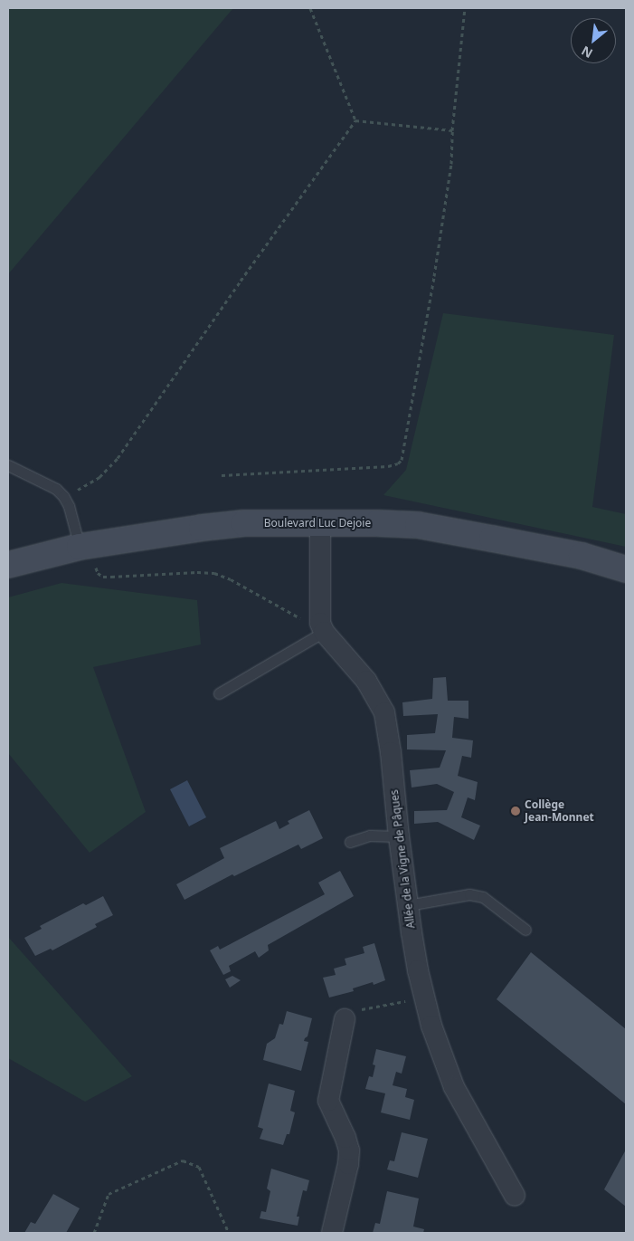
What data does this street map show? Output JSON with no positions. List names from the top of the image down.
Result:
{
  "streets": {
    "main road": ["Boulevard Luc Dejoie"],
    "street": ["Allée de la Vigne de Pâques"]
  },
  "places": ["Collège Jean-Monnet"],
  "north": "bottom left"
}
